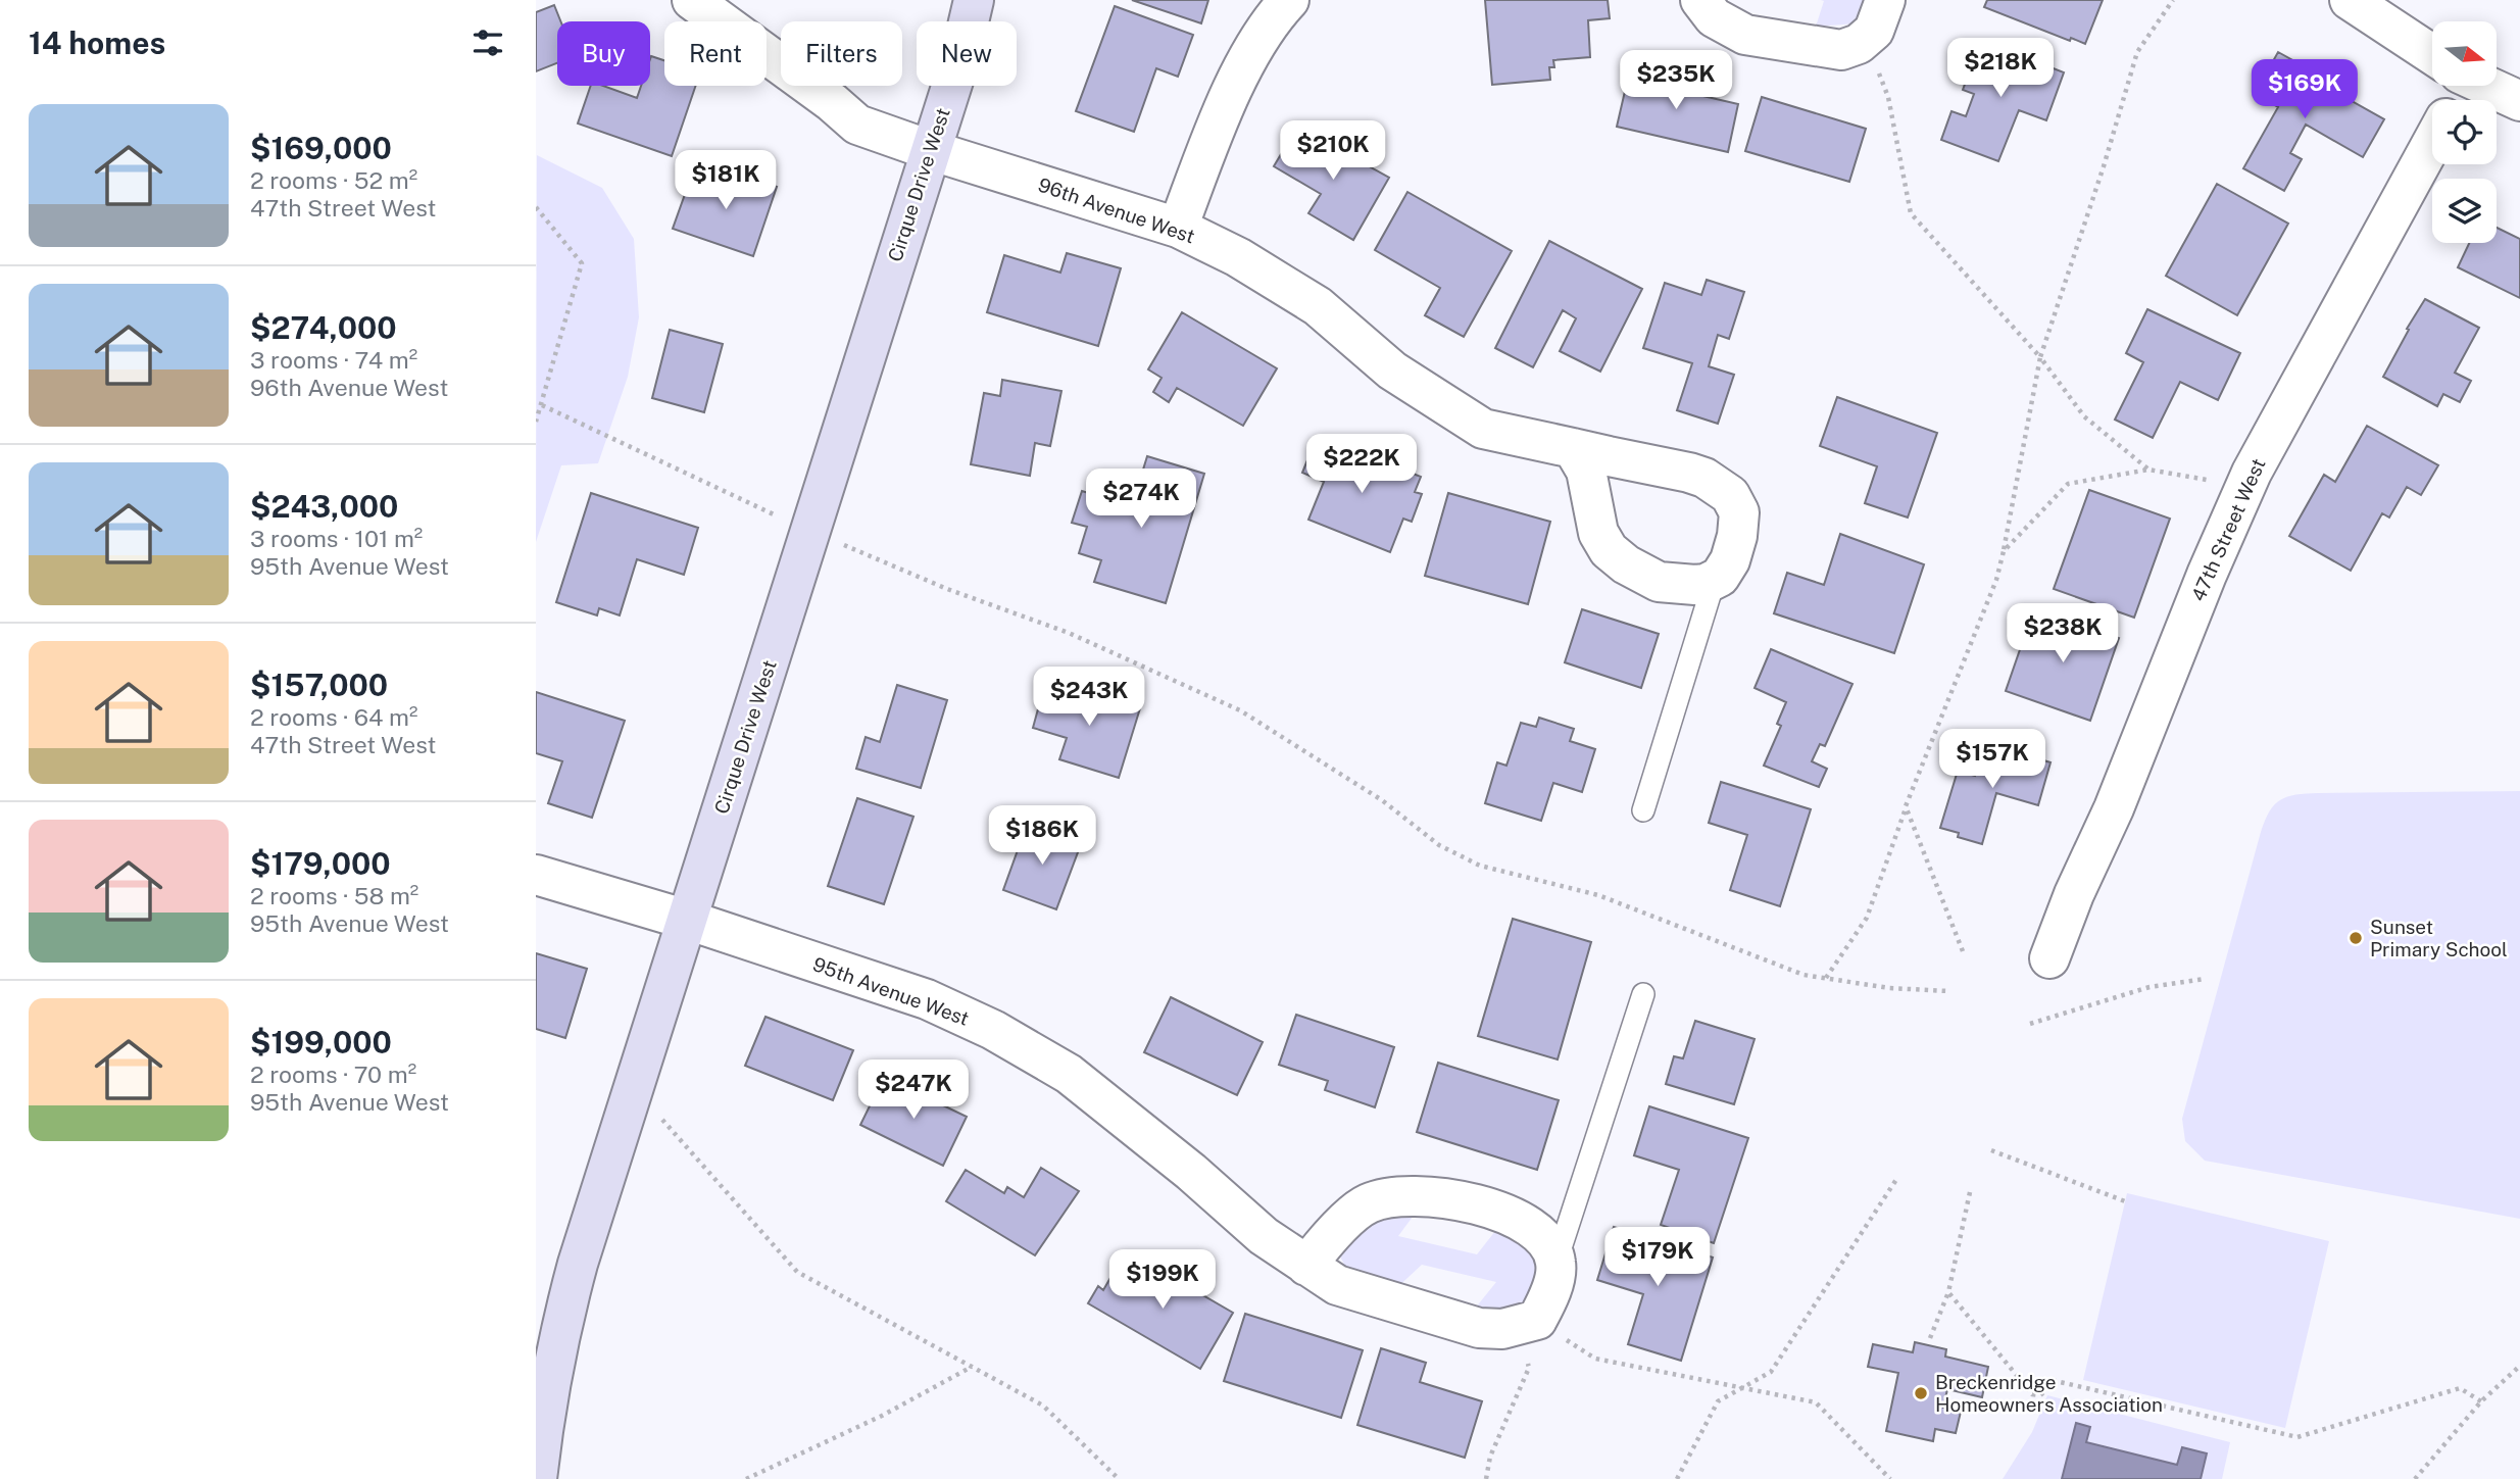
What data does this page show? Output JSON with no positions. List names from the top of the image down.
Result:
{
  "streets": {
    "street": [
      "Cirque Drive West",
      "96th Avenue West",
      "47th Street West",
      "95th Avenue West"
    ]
  },
  "crossings": [
    ["Cirque Drive West", "96th Avenue West"],
    ["Cirque Drive West", "95th Avenue West"]
  ],
  "places": ["Sunset Primary School", "Breckenridge Homeowners Association"],
  "north": "right",
  "page": {
    "heading": "14 homes",
    "chip": [
      "Buy",
      "Rent",
      "Filters",
      "New"
    ],
    "price": [
      "$218K",
      "$235K",
      "$169K",
      "$210K",
      "$181K",
      "$222K",
      "$274K",
      "$238K",
      "$243K",
      "$157K",
      "$186K",
      "$247K",
      "$179K",
      "$199K"
    ],
    "list": [
      {
        "name": "$169,000",
        "note": "2 rooms · 52 m² · 47th Street West"
      },
      {
        "name": "$274,000",
        "note": "3 rooms · 74 m² · 96th Avenue West"
      },
      {
        "name": "$243,000",
        "note": "3 rooms · 101 m² · 95th Avenue West"
      },
      {
        "name": "$157,000",
        "note": "2 rooms · 64 m² · 47th Street West"
      },
      {
        "name": "$179,000",
        "note": "2 rooms · 58 m² · 95th Avenue West"
      },
      {
        "name": "$199,000",
        "note": "2 rooms · 70 m² · 95th Avenue West"
      }
    ]
  }
}
